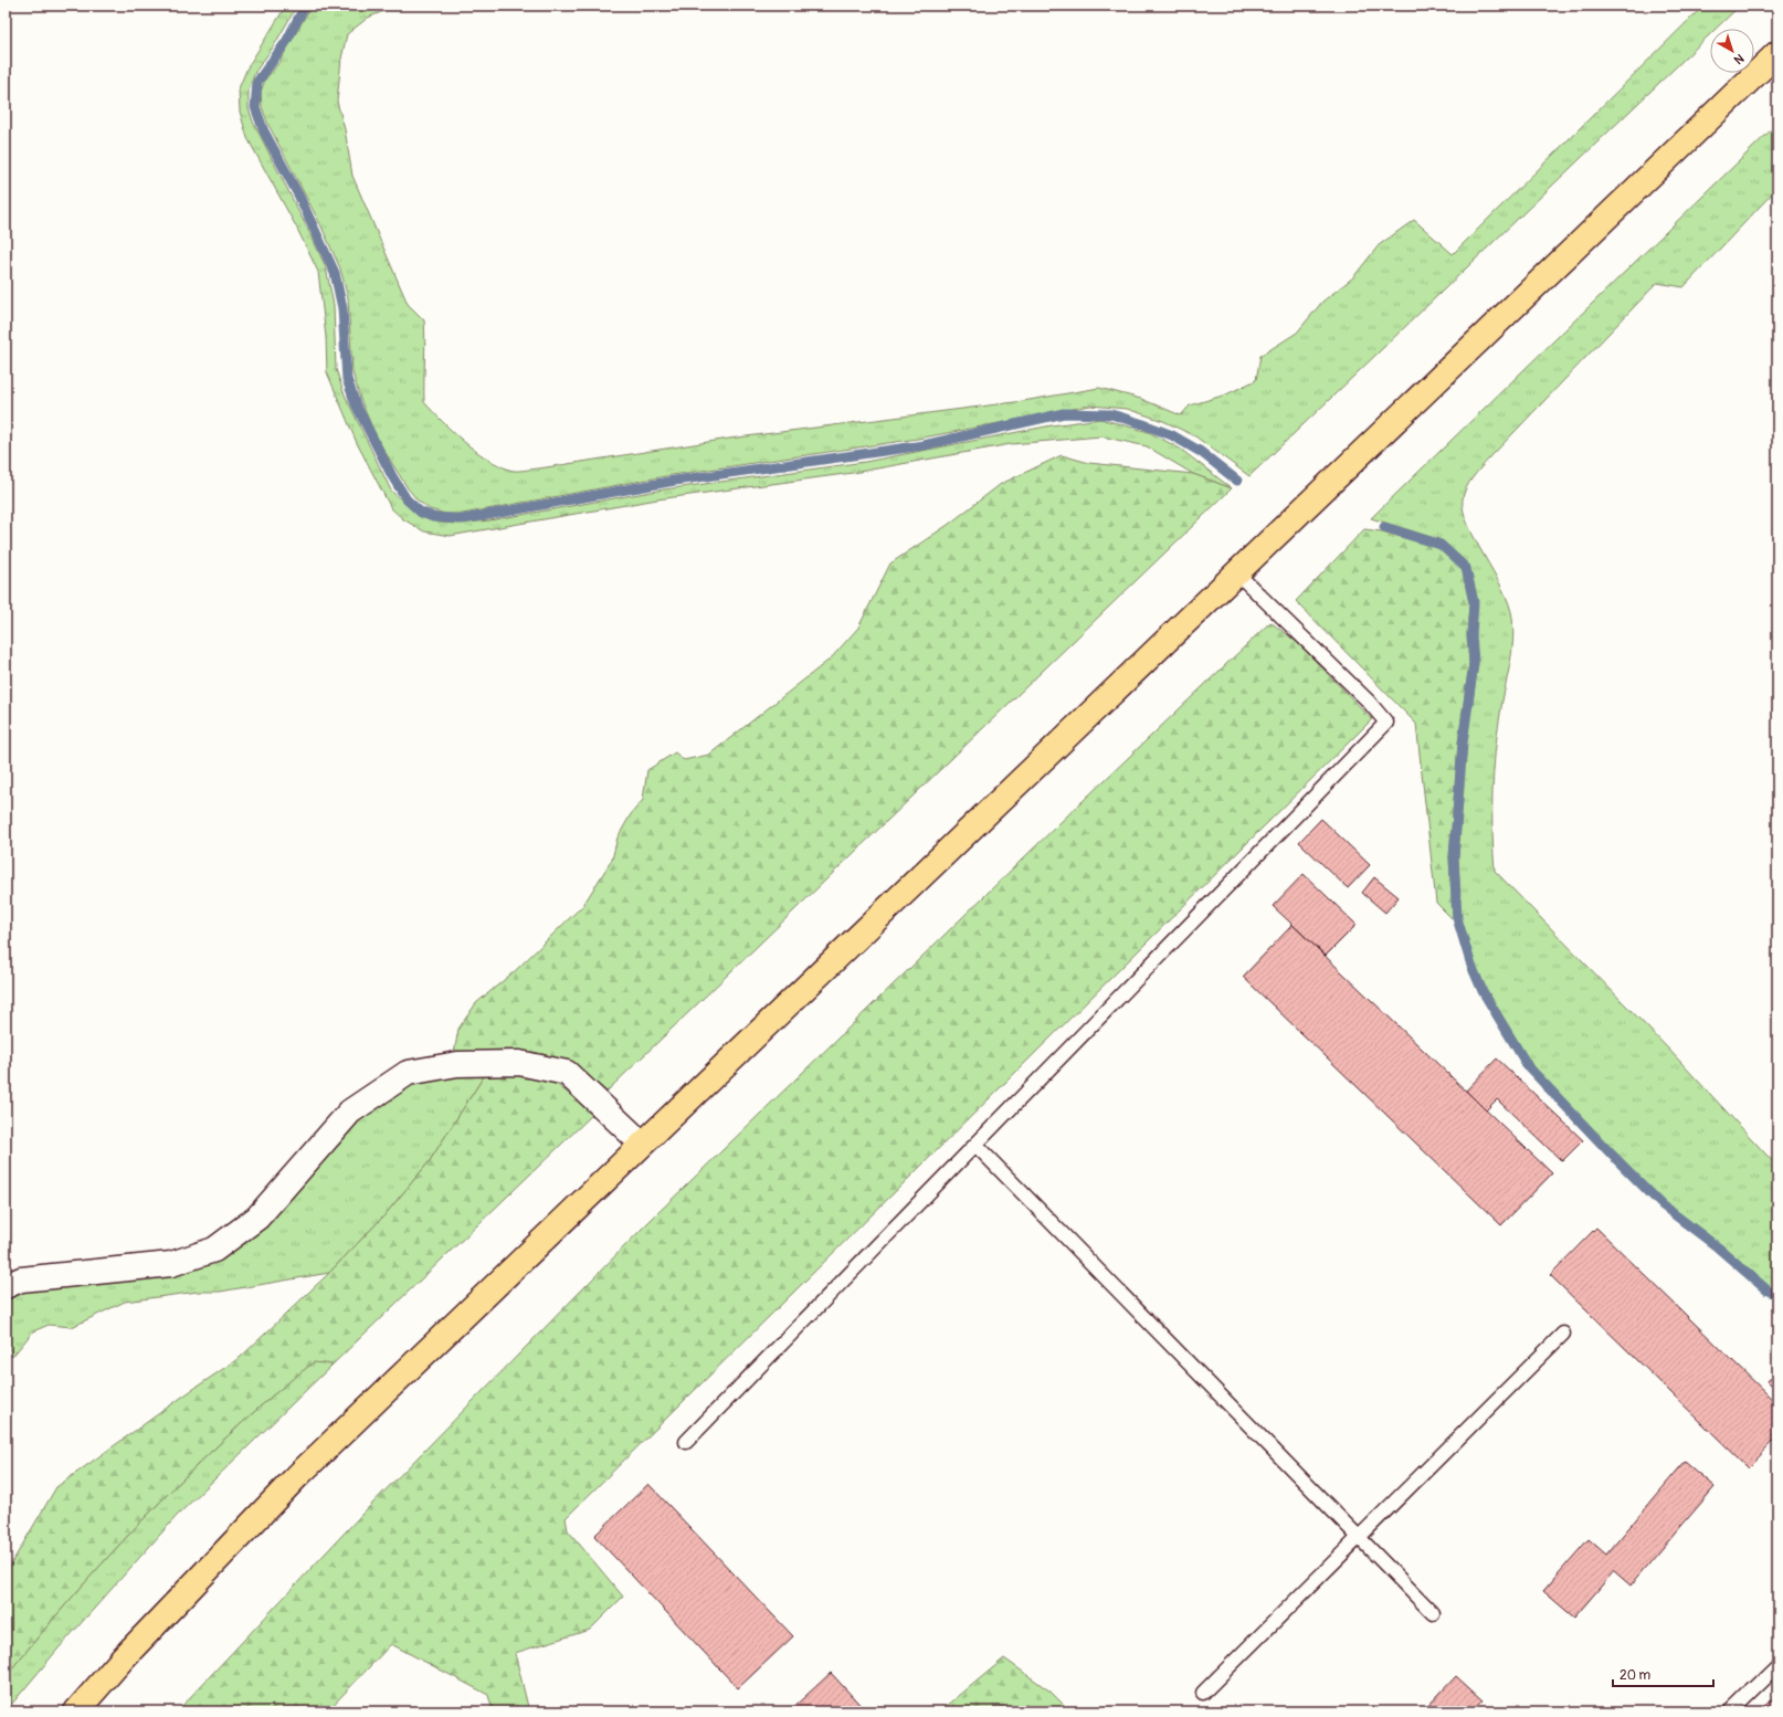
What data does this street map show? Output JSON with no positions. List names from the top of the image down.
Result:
{
  "scale_bar": "20 m",
  "north": "bottom right"
}
